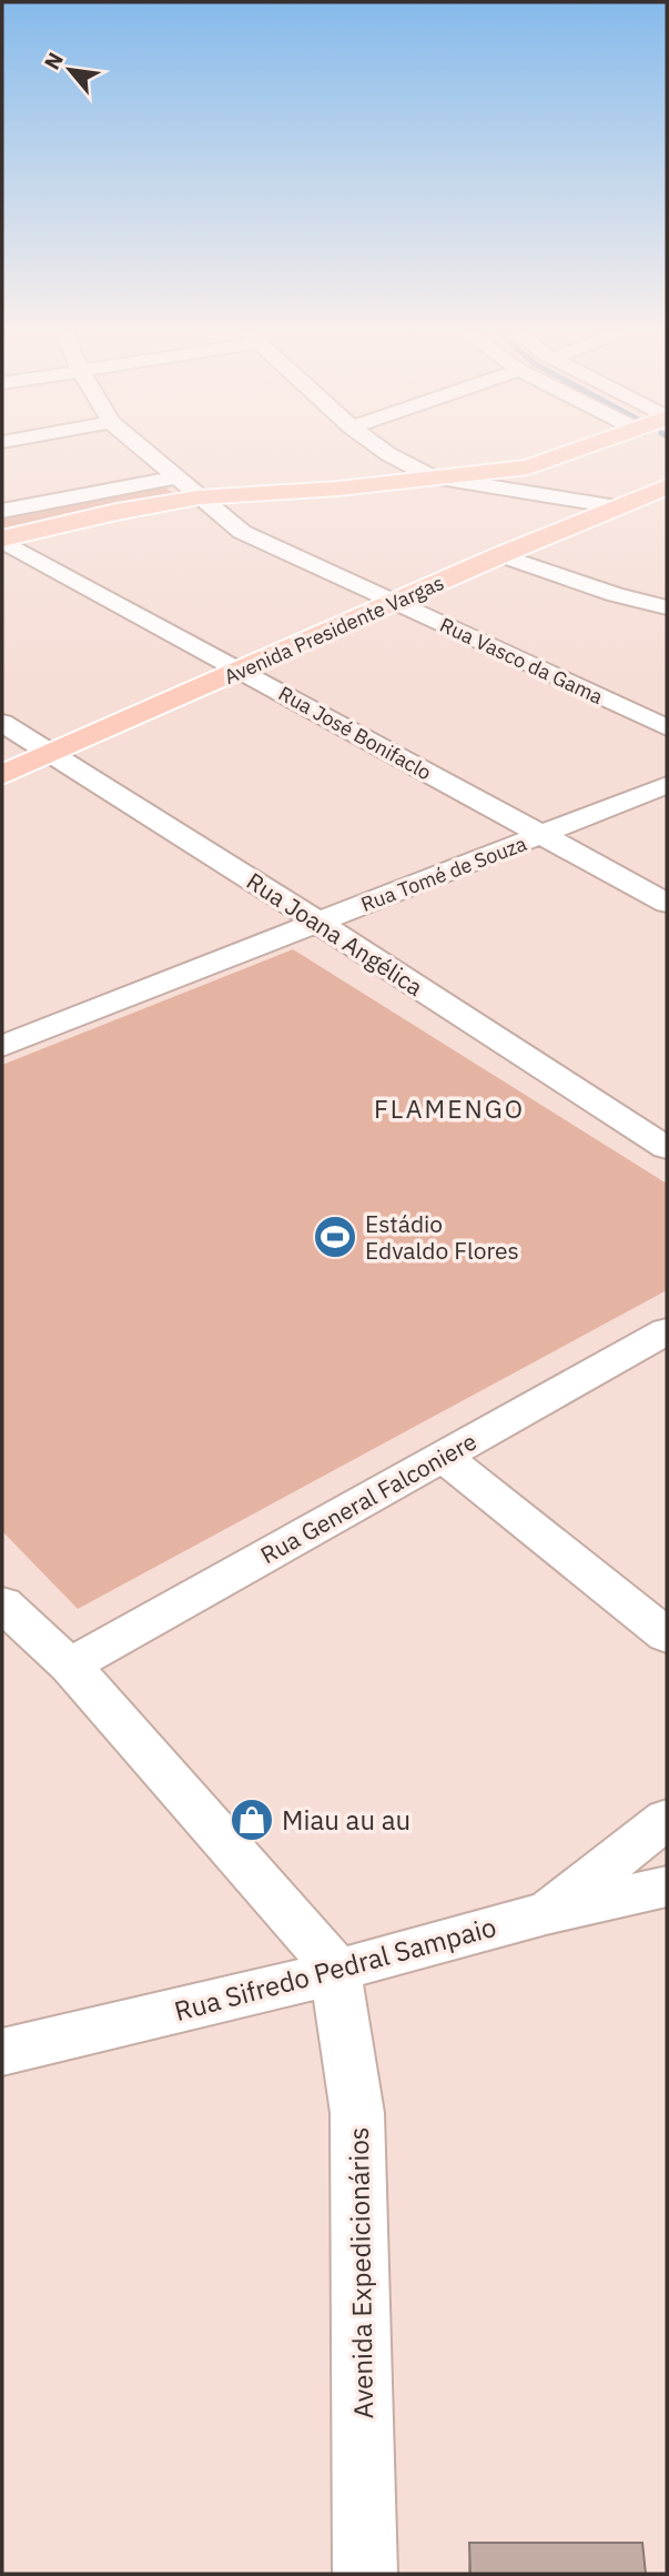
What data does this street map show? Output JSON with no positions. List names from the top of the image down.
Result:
{
  "streets": {
    "main road": ["Avenida Presidente Vargas"],
    "street": [
      "Rua Vasco da Gama",
      "Rua José Bonifaclo",
      "Rua Tomé de Souza",
      "Rua Joana Angélica",
      "Rua General Falconiere",
      "Rua Sifredo Pedral Sampaio",
      "Avenida Expedicionários"
    ]
  },
  "crossings": [
    ["Avenida Presidente Vargas", "Rua Vasco da Gama"],
    ["Avenida Presidente Vargas", "Rua José Bonifaclo"],
    ["Avenida Presidente Vargas", "Rua Joana Angélica"],
    ["Rua José Bonifaclo", "Rua Tomé de Souza"],
    ["Rua Tomé de Souza", "Rua Joana Angélica"],
    ["Rua Sifredo Pedral Sampaio", "Avenida Expedicionários"]
  ],
  "districts": ["FLAMENGO"],
  "places": {
    "sports": ["Estádio Edvaldo Flores"],
    "shop": ["Miau au au"]
  },
  "north": "top left"
}
